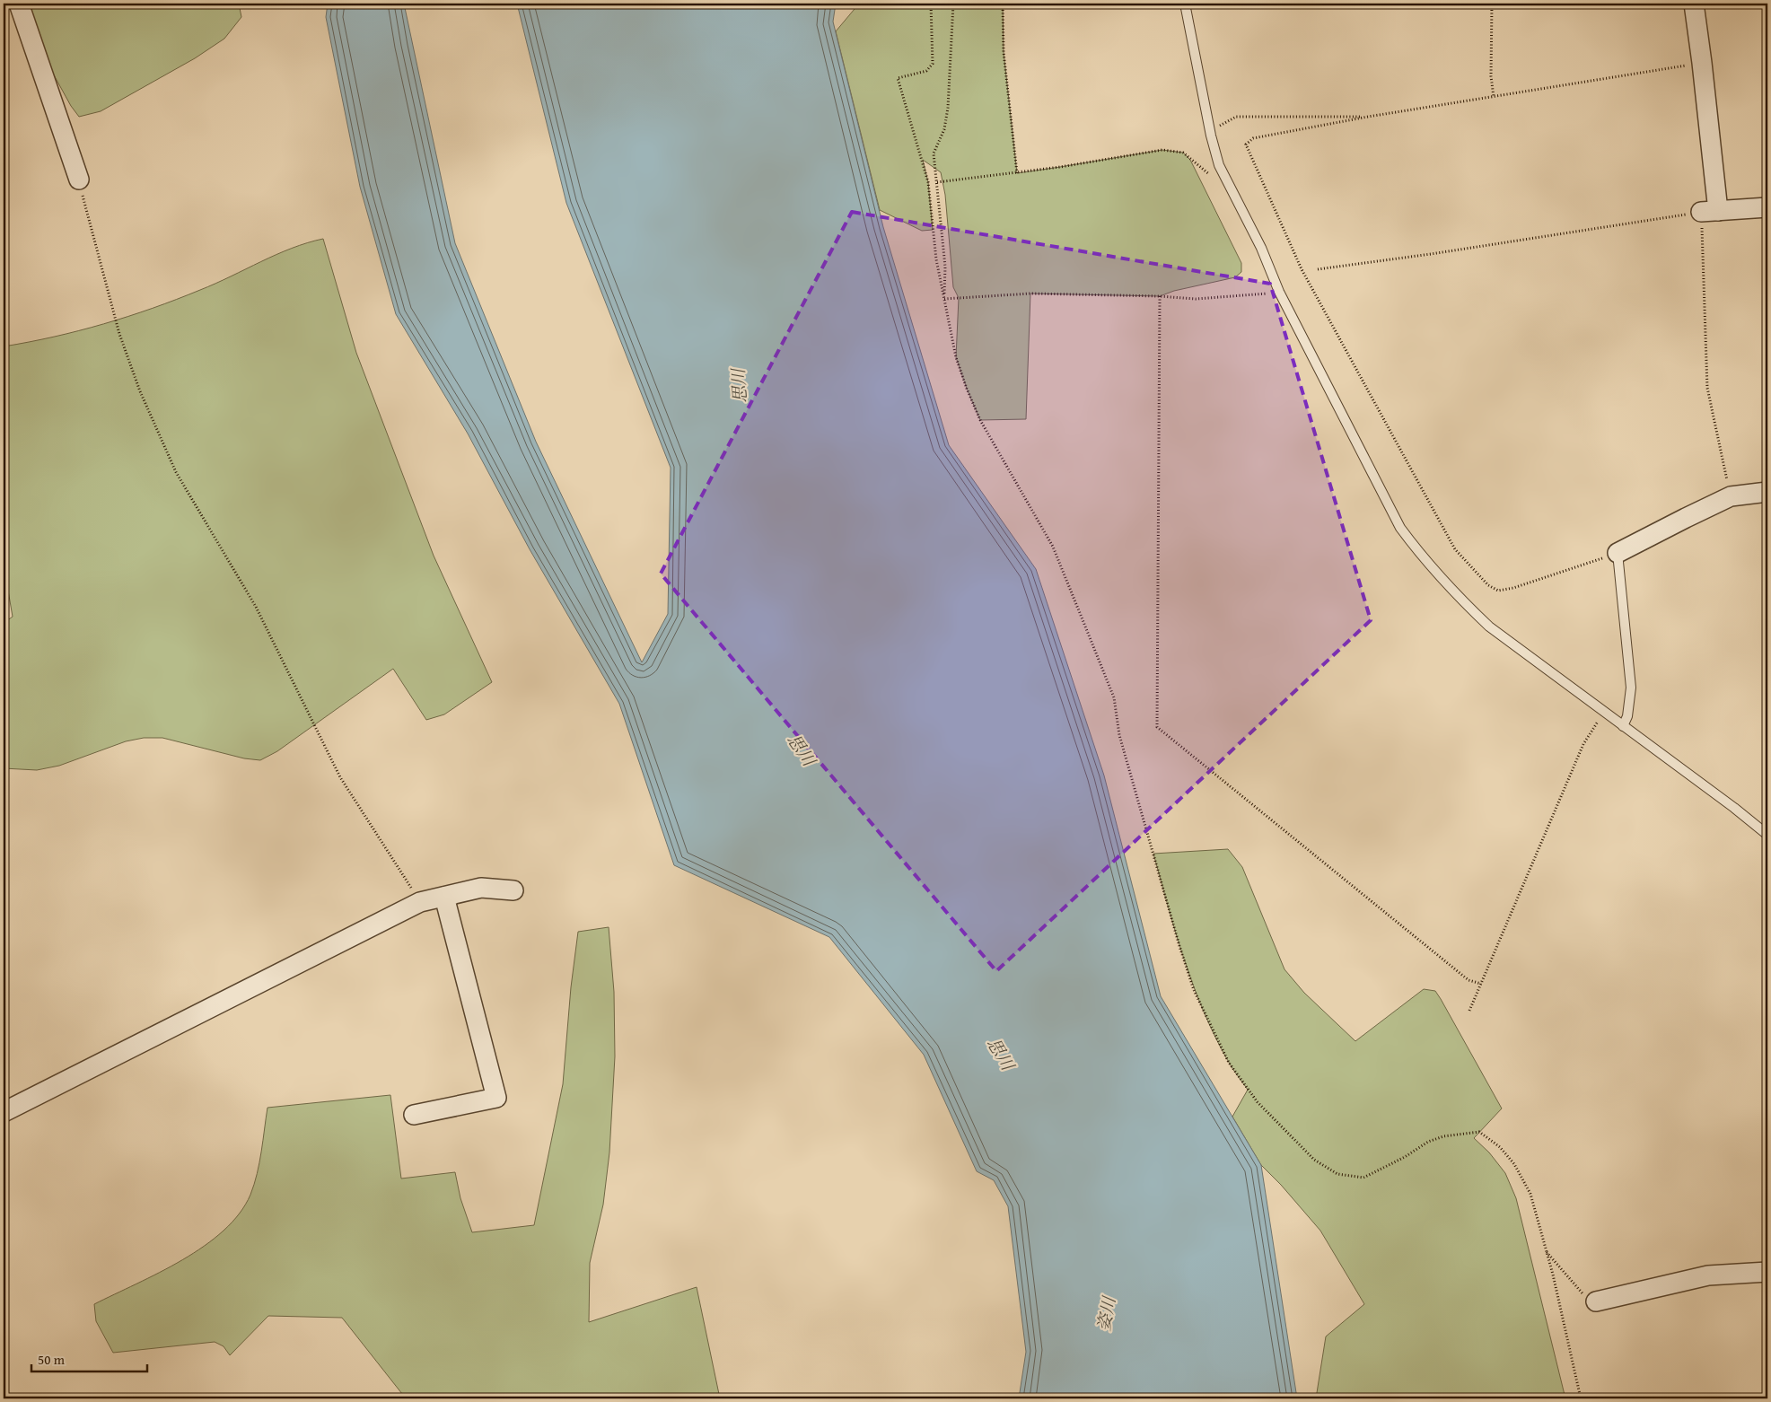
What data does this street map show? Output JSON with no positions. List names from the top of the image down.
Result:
{
  "water": ["思川", "姿川"],
  "scale_bar": "50 m"
}
